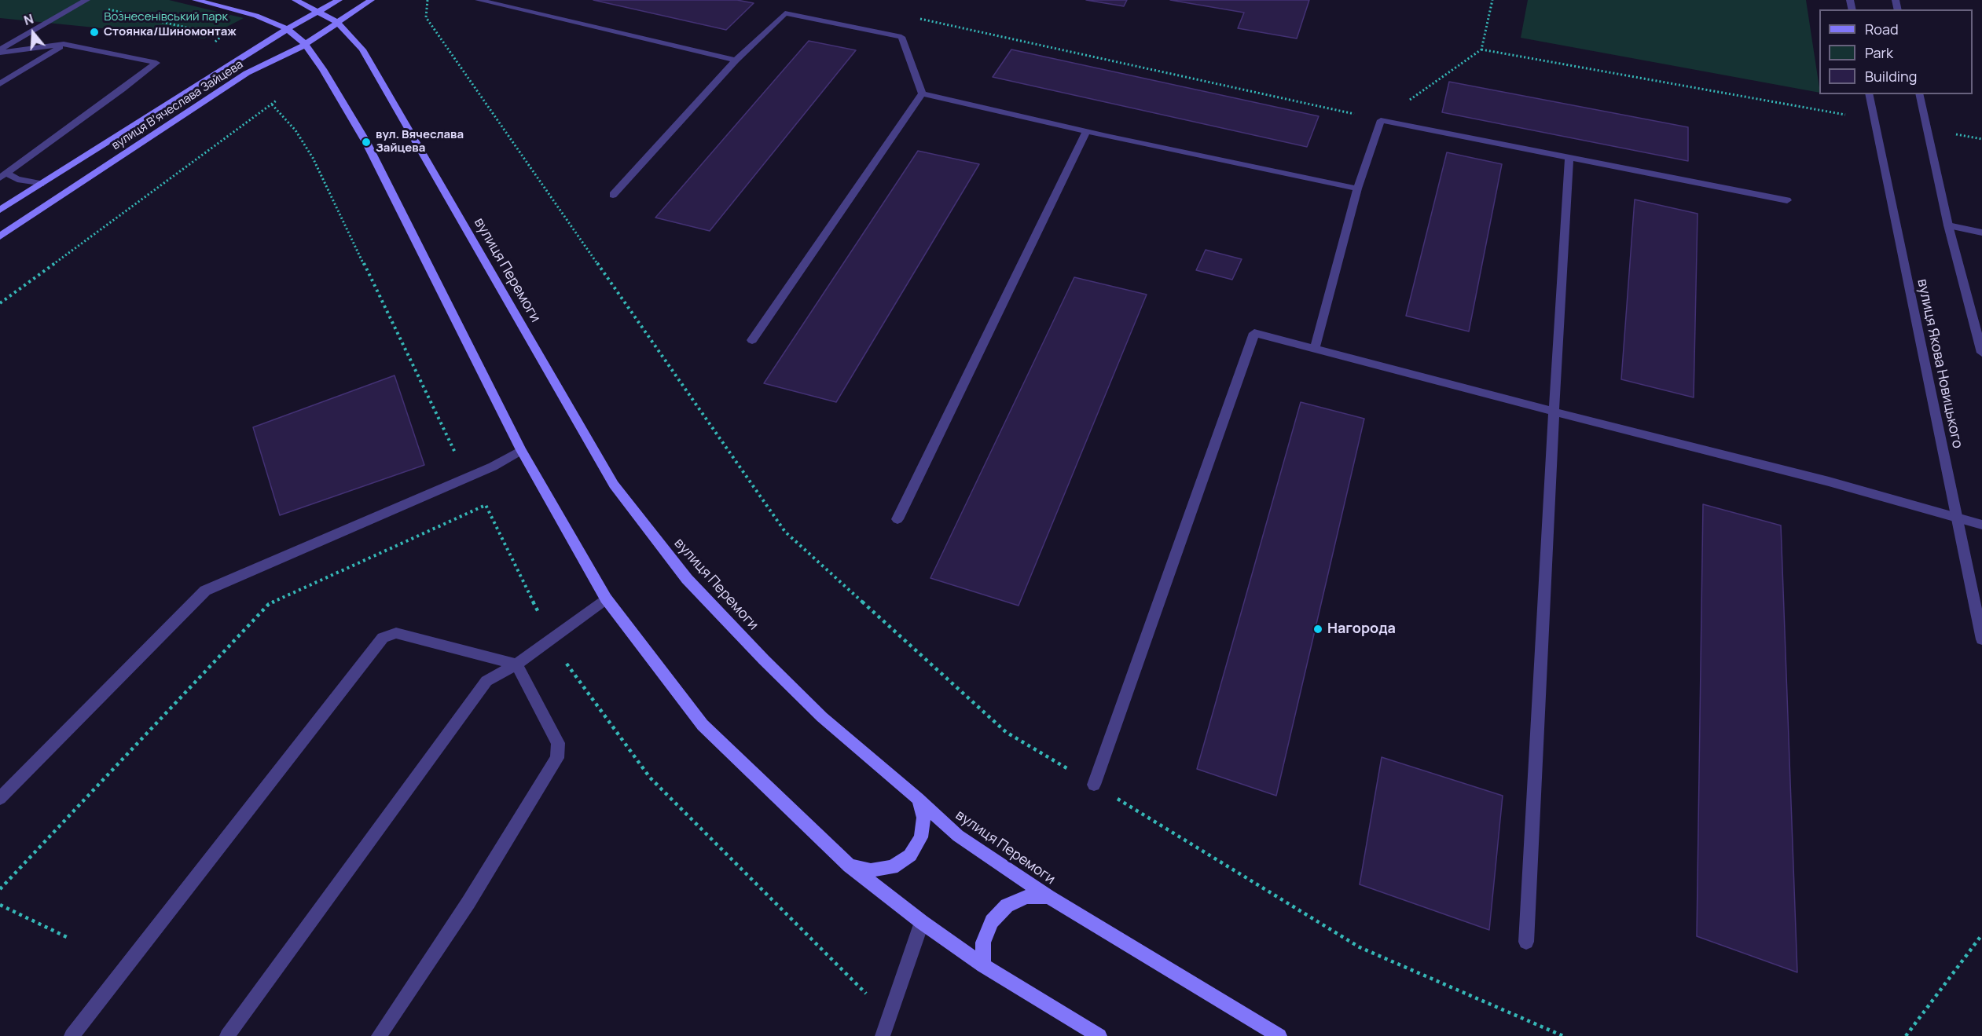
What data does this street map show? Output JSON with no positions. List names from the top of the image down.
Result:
{
  "streets": {
    "main road": ["вулиця Вʼячеслава Зайцева", "вулиця Перемоги"],
    "street": ["вулиця Якова Новицького"]
  },
  "crossings": [
    ["вулиця Вʼячеслава Зайцева", "вулиця Перемоги"]
  ],
  "parks": ["Вознесенівський парк"],
  "places": ["Стоянка/Шиномонтаж", "вул. Вячеслава Зайцева", "Нагорода"],
  "legend": ["Road", "Park", "Building"],
  "north": "top"
}
